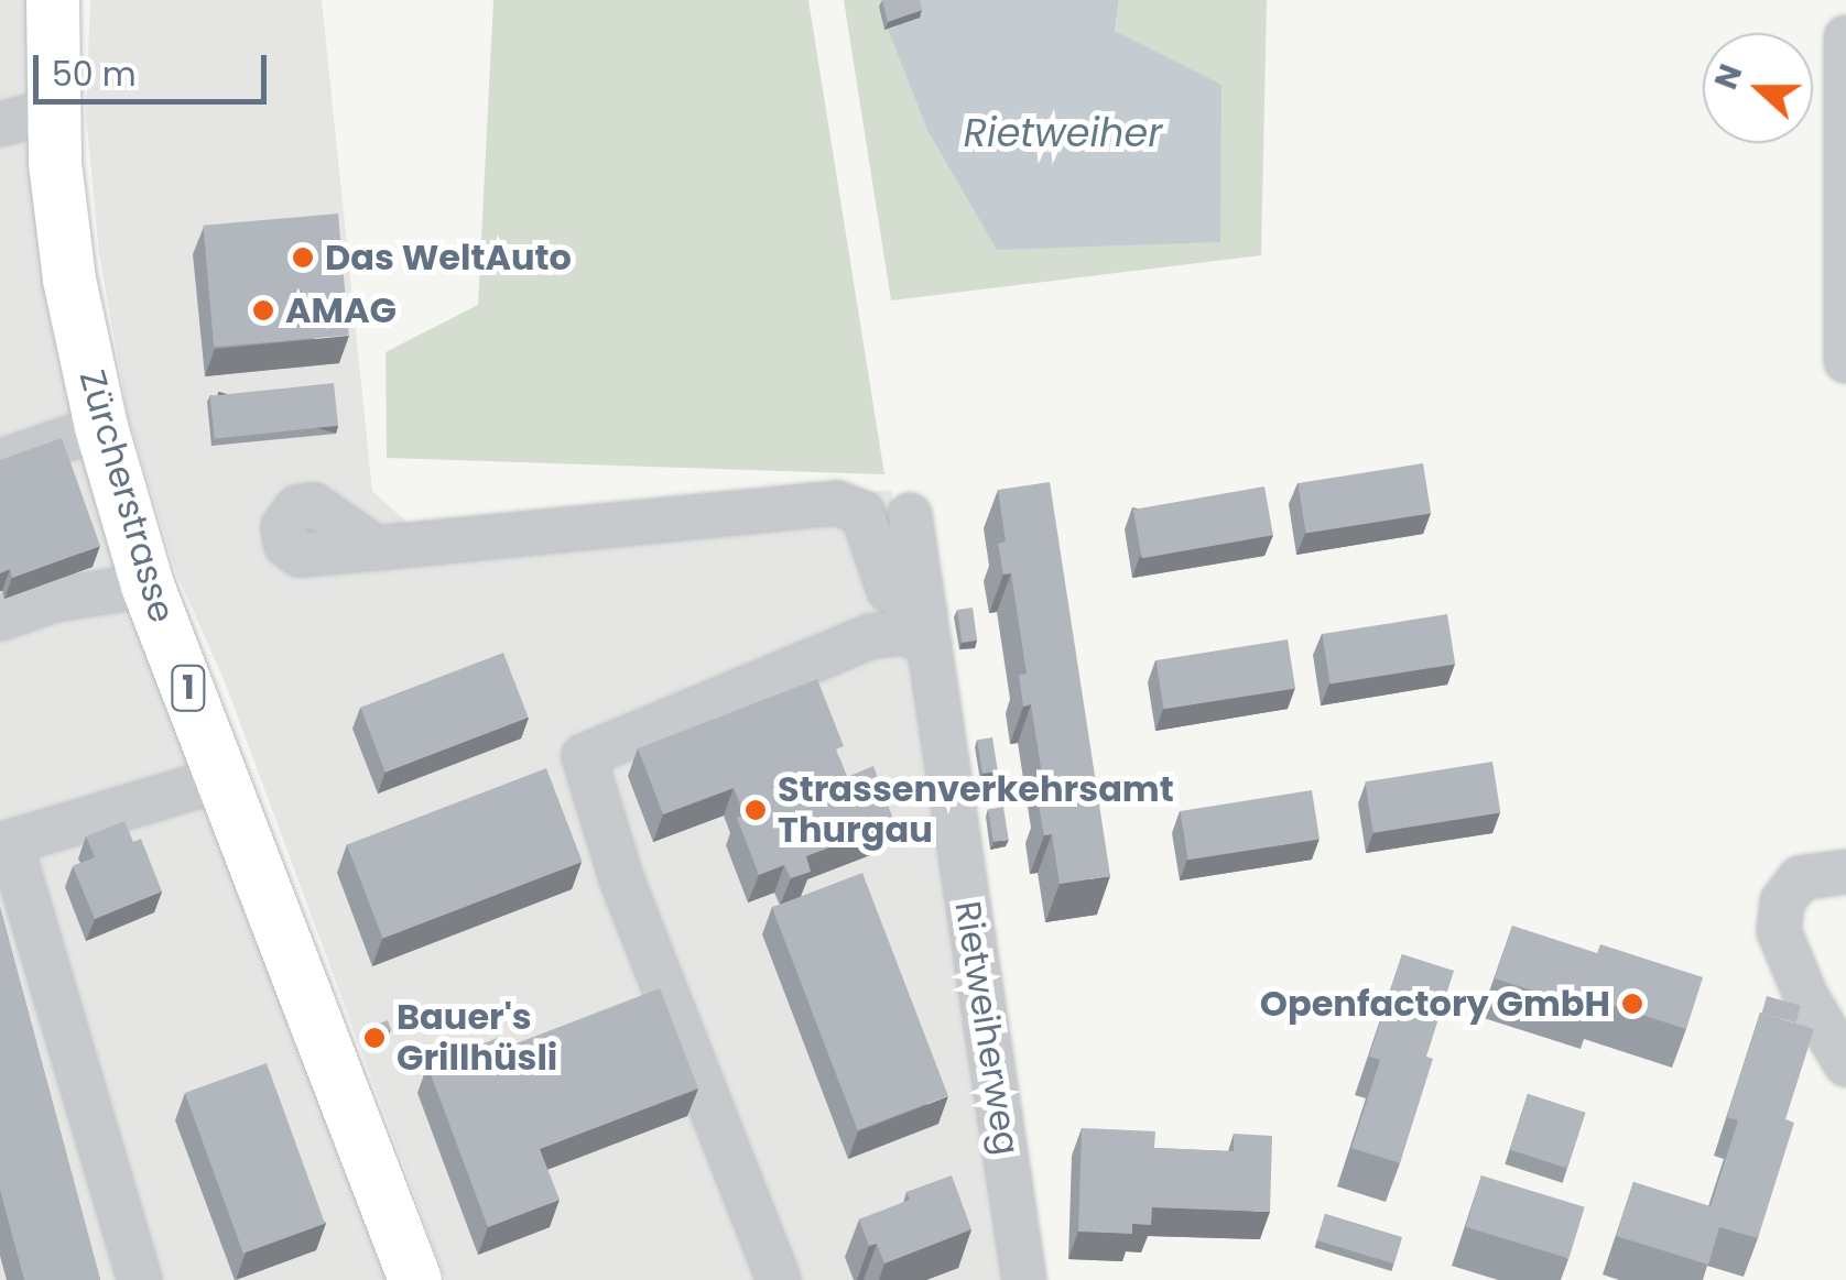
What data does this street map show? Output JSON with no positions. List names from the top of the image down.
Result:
{
  "streets": {
    "main road": ["Zürcherstrasse", "1"],
    "street": ["Rietweiherweg"]
  },
  "water": ["Rietweiher"],
  "places": [
    "Das WeltAuto",
    "AMAG",
    "Strassenverkehrsamt Thurgau",
    "Openfactory GmbH",
    "Bauer's Grillhüsli"
  ],
  "scale_bar": "50 m",
  "north": "left"
}
